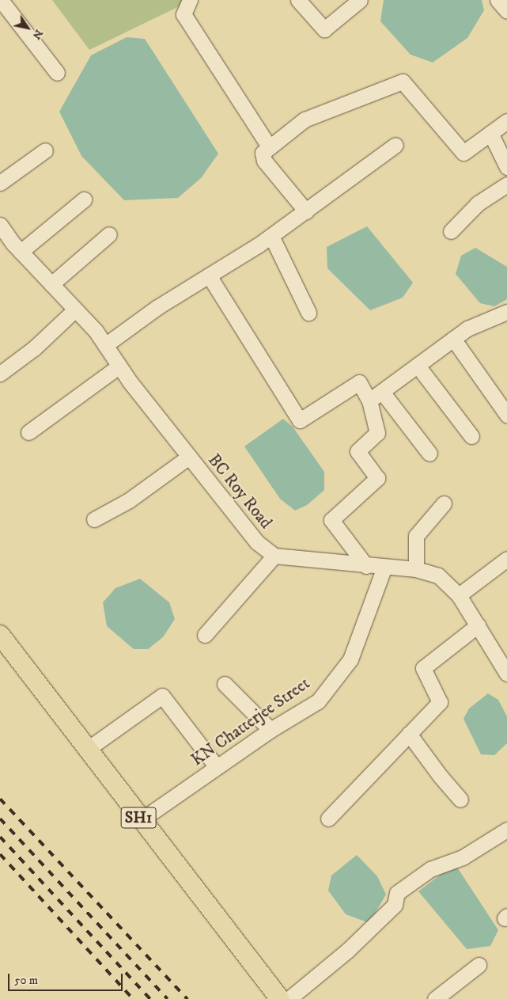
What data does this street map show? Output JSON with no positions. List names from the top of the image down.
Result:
{
  "streets": {
    "main road": ["SH1"],
    "street": ["BC Roy Road", "KN Chatterjee Street"]
  },
  "crossings": [
    ["KN Chatterjee Street", "SH1"]
  ],
  "scale_bar": "50 m",
  "north": "bottom right"
}
